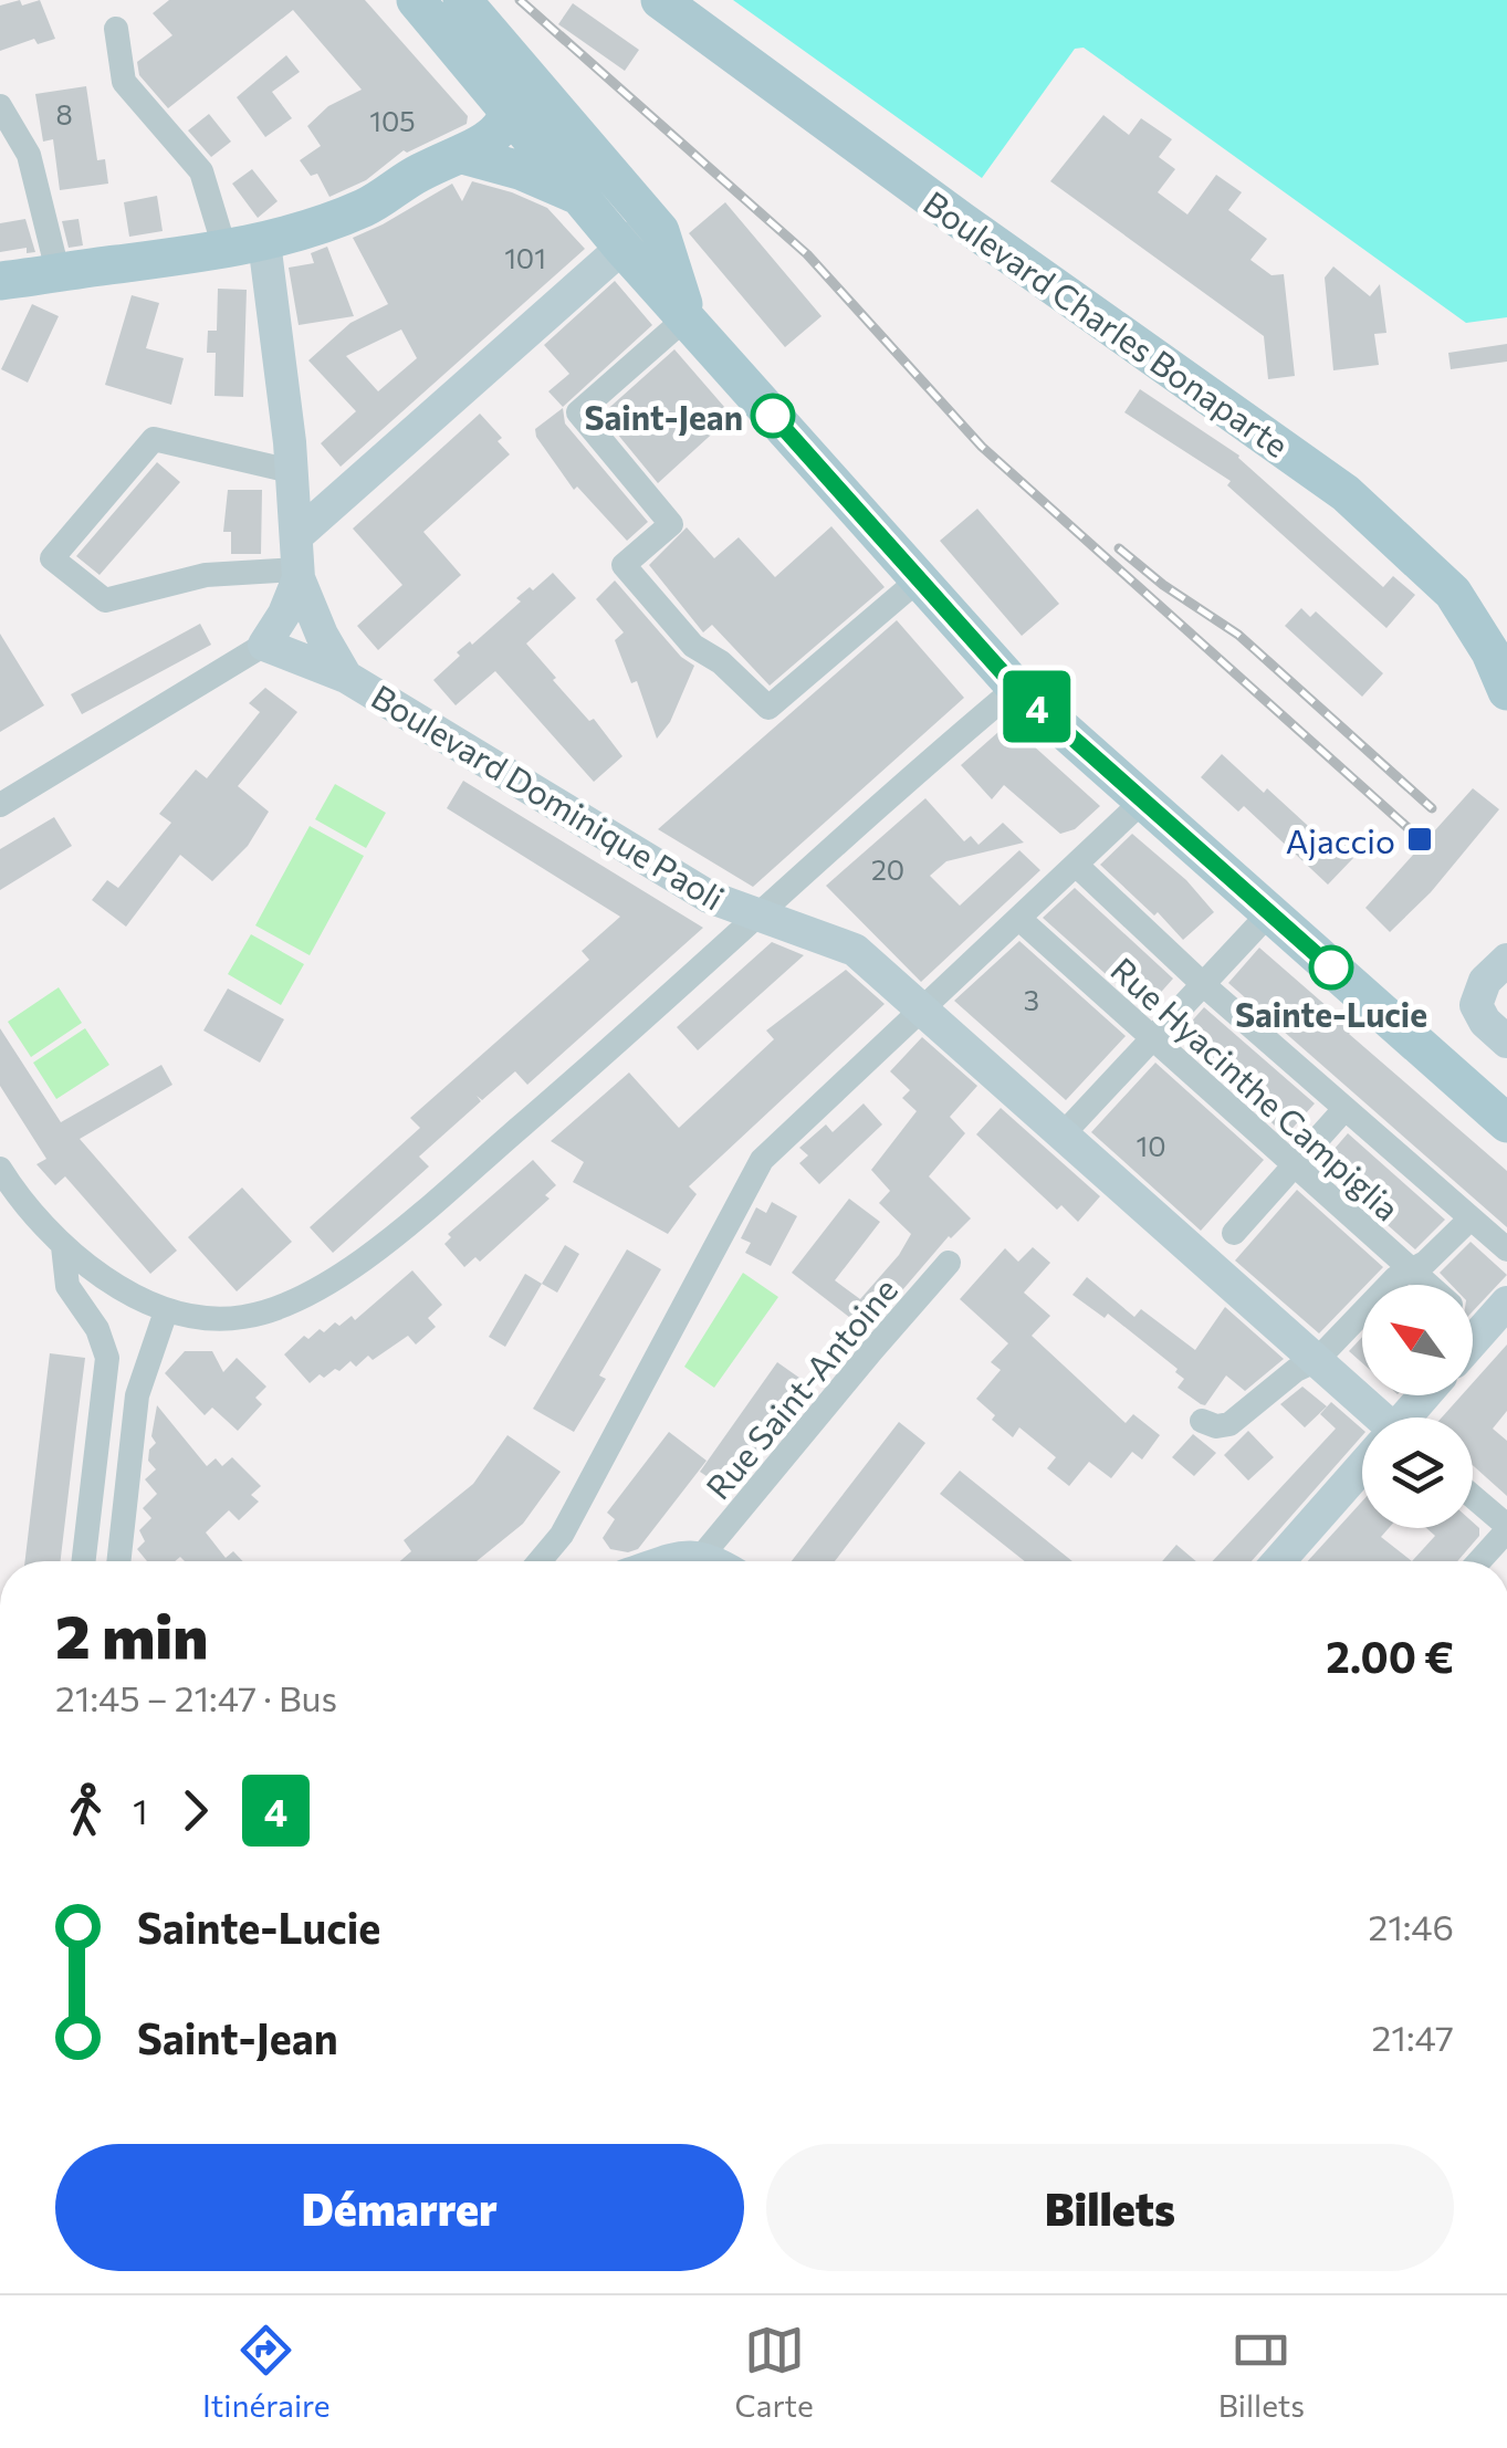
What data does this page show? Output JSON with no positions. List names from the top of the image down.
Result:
{
  "streets": {
    "main road": ["Boulevard Charles Bonaparte", "Boulevard Dominique Paoli"],
    "street": ["Rue Hyacinthe Campiglia", "Rue Saint-Antoine"]
  },
  "places": {
    "other": ["Saint-Jean", "Sainte-Lucie"],
    "transit": ["Ajaccio"]
  },
  "lines": ["bus line 4"],
  "house_numbers": [
    "8",
    "105",
    "101",
    "20",
    "3",
    "10"
  ],
  "north": "top left",
  "page": {
    "on_map": "4",
    "heading": ["2 min", "21:45 – 21:47 · Bus", "2.00 €"],
    "legs": ["1", "4"],
    "list": [
      {
        "name": "Sainte-Lucie",
        "value": "21:46"
      },
      {
        "name": "Saint-Jean",
        "value": "21:47"
      }
    ],
    "buttons": ["Démarrer", "Billets"],
    "tabs": ["Itinéraire", "Carte", "Billets"]
  }
}
